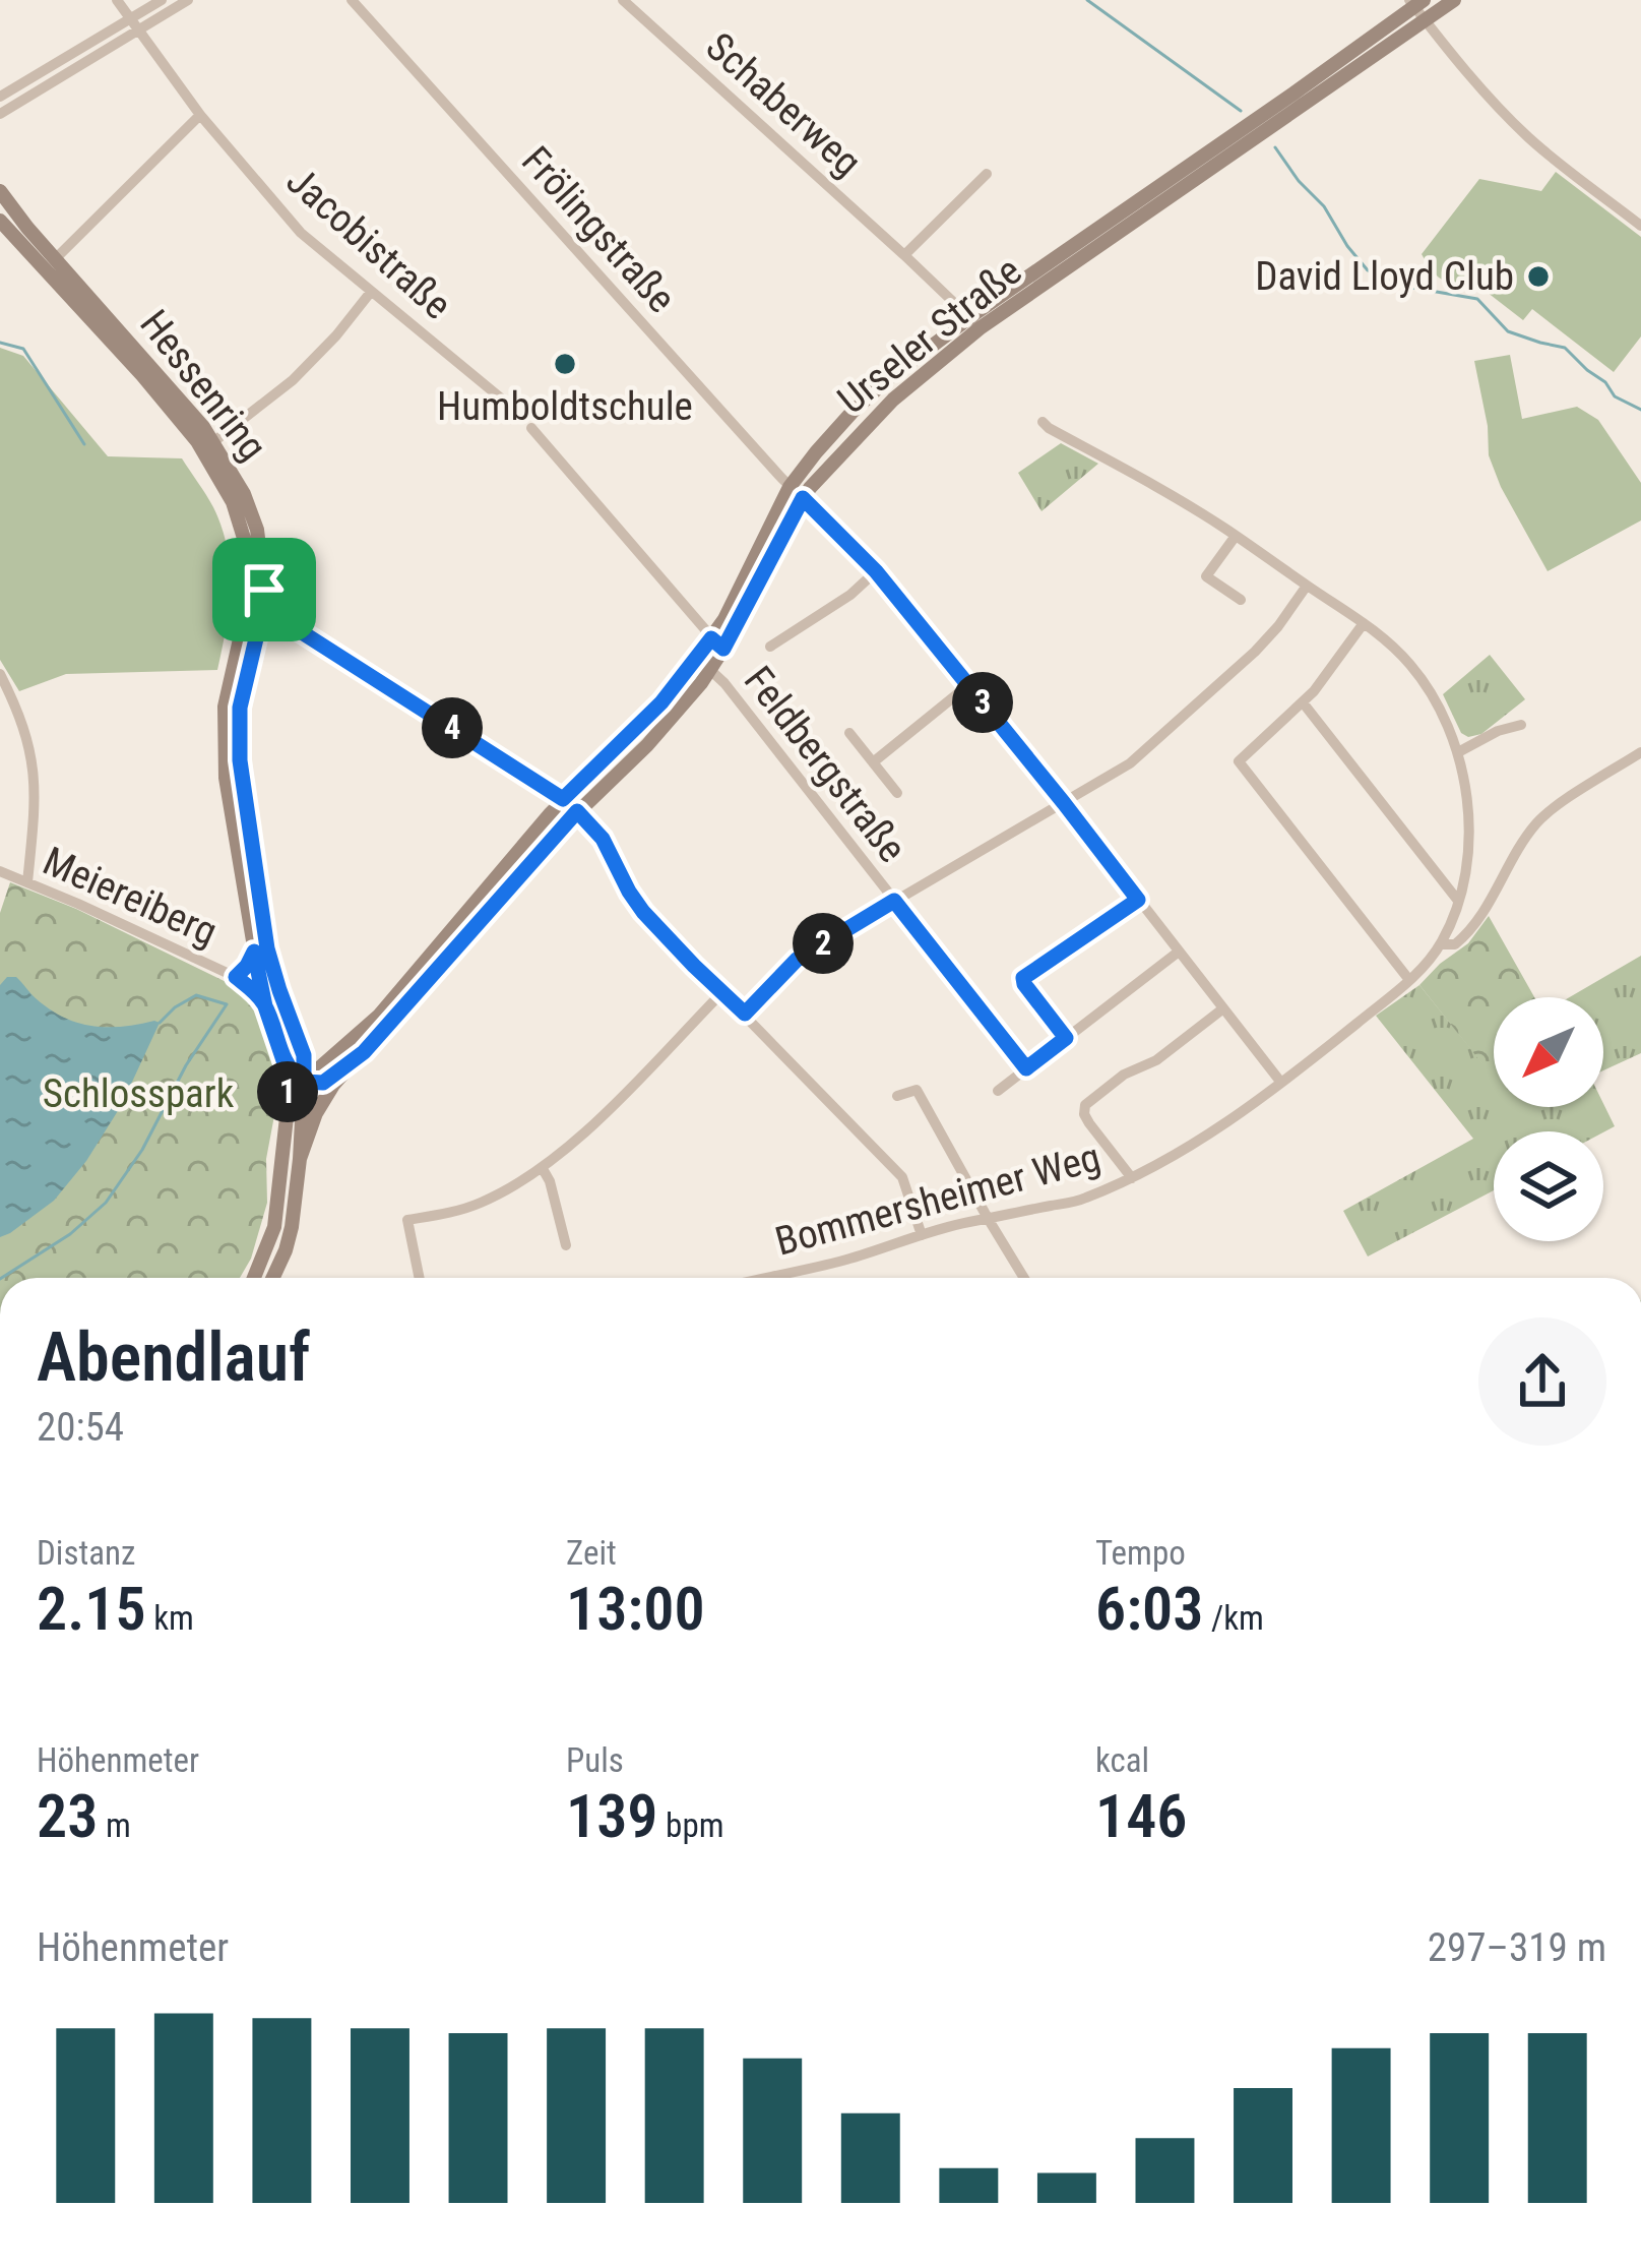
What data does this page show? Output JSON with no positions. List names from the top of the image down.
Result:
{
  "streets": {
    "street": [
      "Schaberweg",
      "Frölingstraße",
      "Jacobistraße",
      "Urseler Straße",
      "Hessenring",
      "Feldbergstraße",
      "Meiereiberg",
      "Bommersheimer Weg"
    ]
  },
  "crossings": [
    ["Schaberweg", "Urseler Straße"],
    ["Frölingstraße", "Urseler Straße"],
    ["Frölingstraße", "Bommersheimer Weg"],
    ["Urseler Straße", "Hessenring"],
    ["Urseler Straße", "Feldbergstraße"],
    ["Hessenring", "Meiereiberg"]
  ],
  "parks": ["Schlosspark"],
  "places": ["David Lloyd Club", "Humboldtschule"],
  "north": "bottom left",
  "page": {
    "pins": [
      "3",
      "4",
      "2",
      "1"
    ],
    "heading": ["Abendlauf", "20:54"],
    "stats": [
      ["Distanz", "2.15 km"],
      ["Zeit", "13:00"],
      ["Tempo", "6:03 /km"],
      ["Höhenmeter", "23 m"],
      ["Puls", "139 bpm"],
      ["kcal", "146"]
    ],
    "chart": ["Höhenmeter", "297–319 m"]
  }
}
